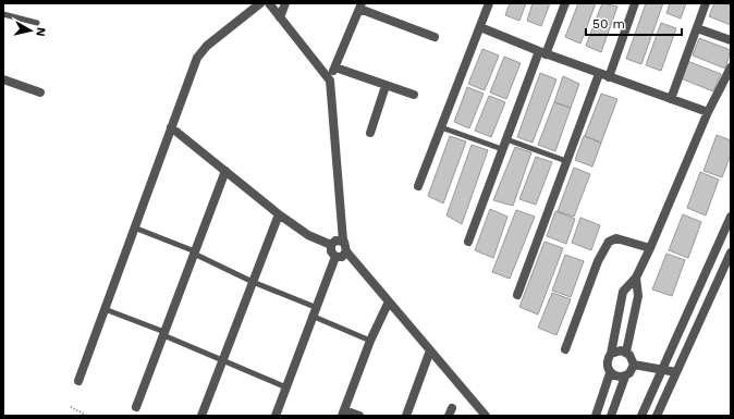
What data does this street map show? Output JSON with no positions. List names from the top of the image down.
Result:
{
  "scale_bar": "50 m",
  "north": "right"
}
